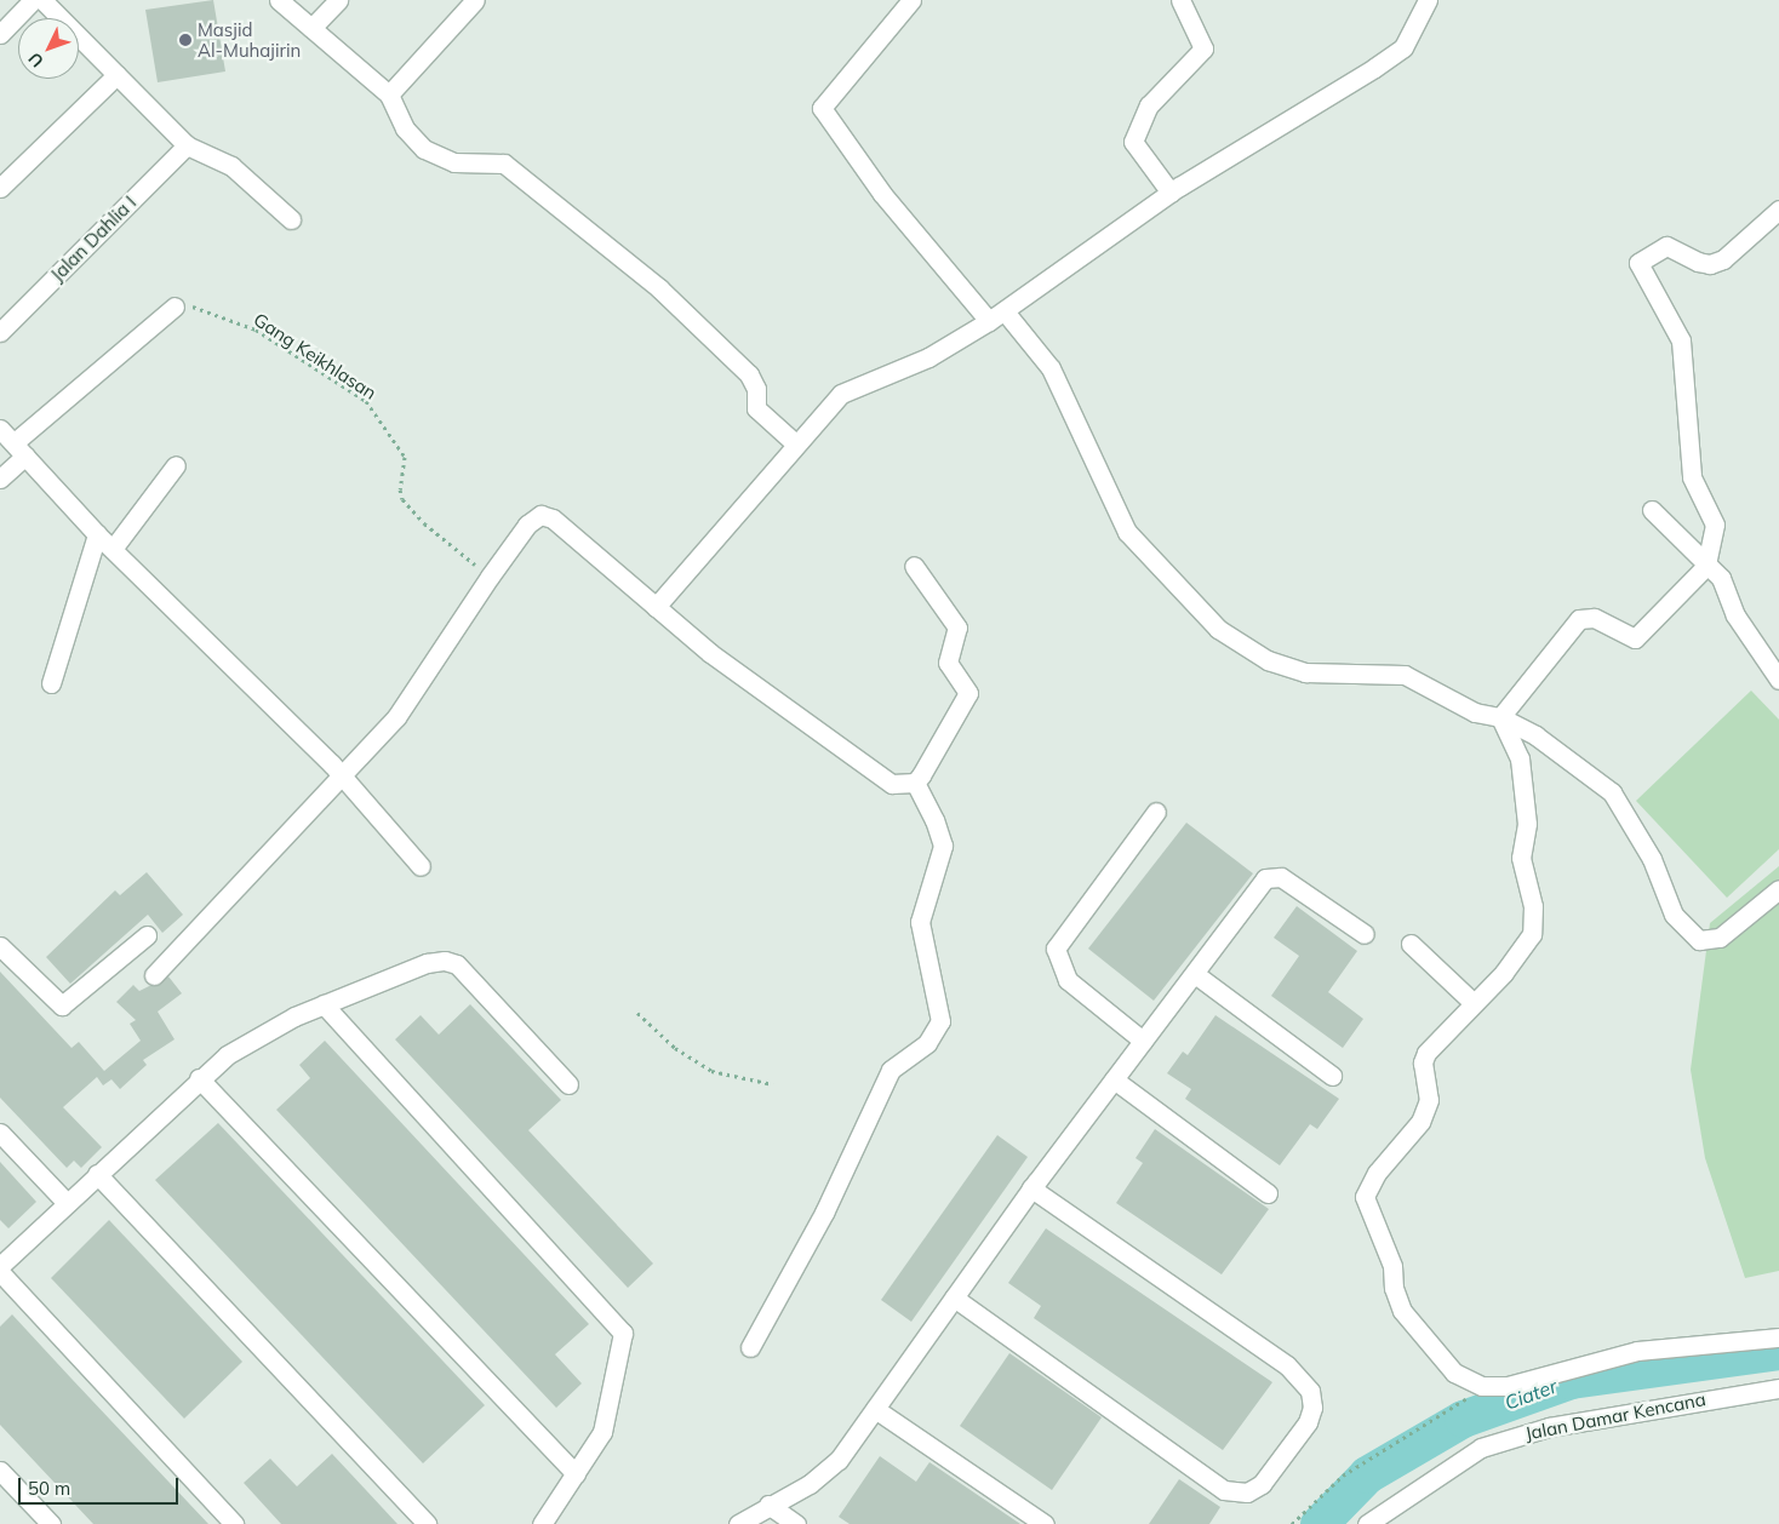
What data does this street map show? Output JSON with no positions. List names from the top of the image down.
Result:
{
  "streets": {
    "street": ["Jalan Dahlia I", "Jalan Damar Kencana"],
    "path": ["Gang Keikhlasan"]
  },
  "water": ["Ciater"],
  "places": ["Masjid Al-Muhajirin"],
  "scale_bar": "50 m",
  "north": "bottom left"
}
